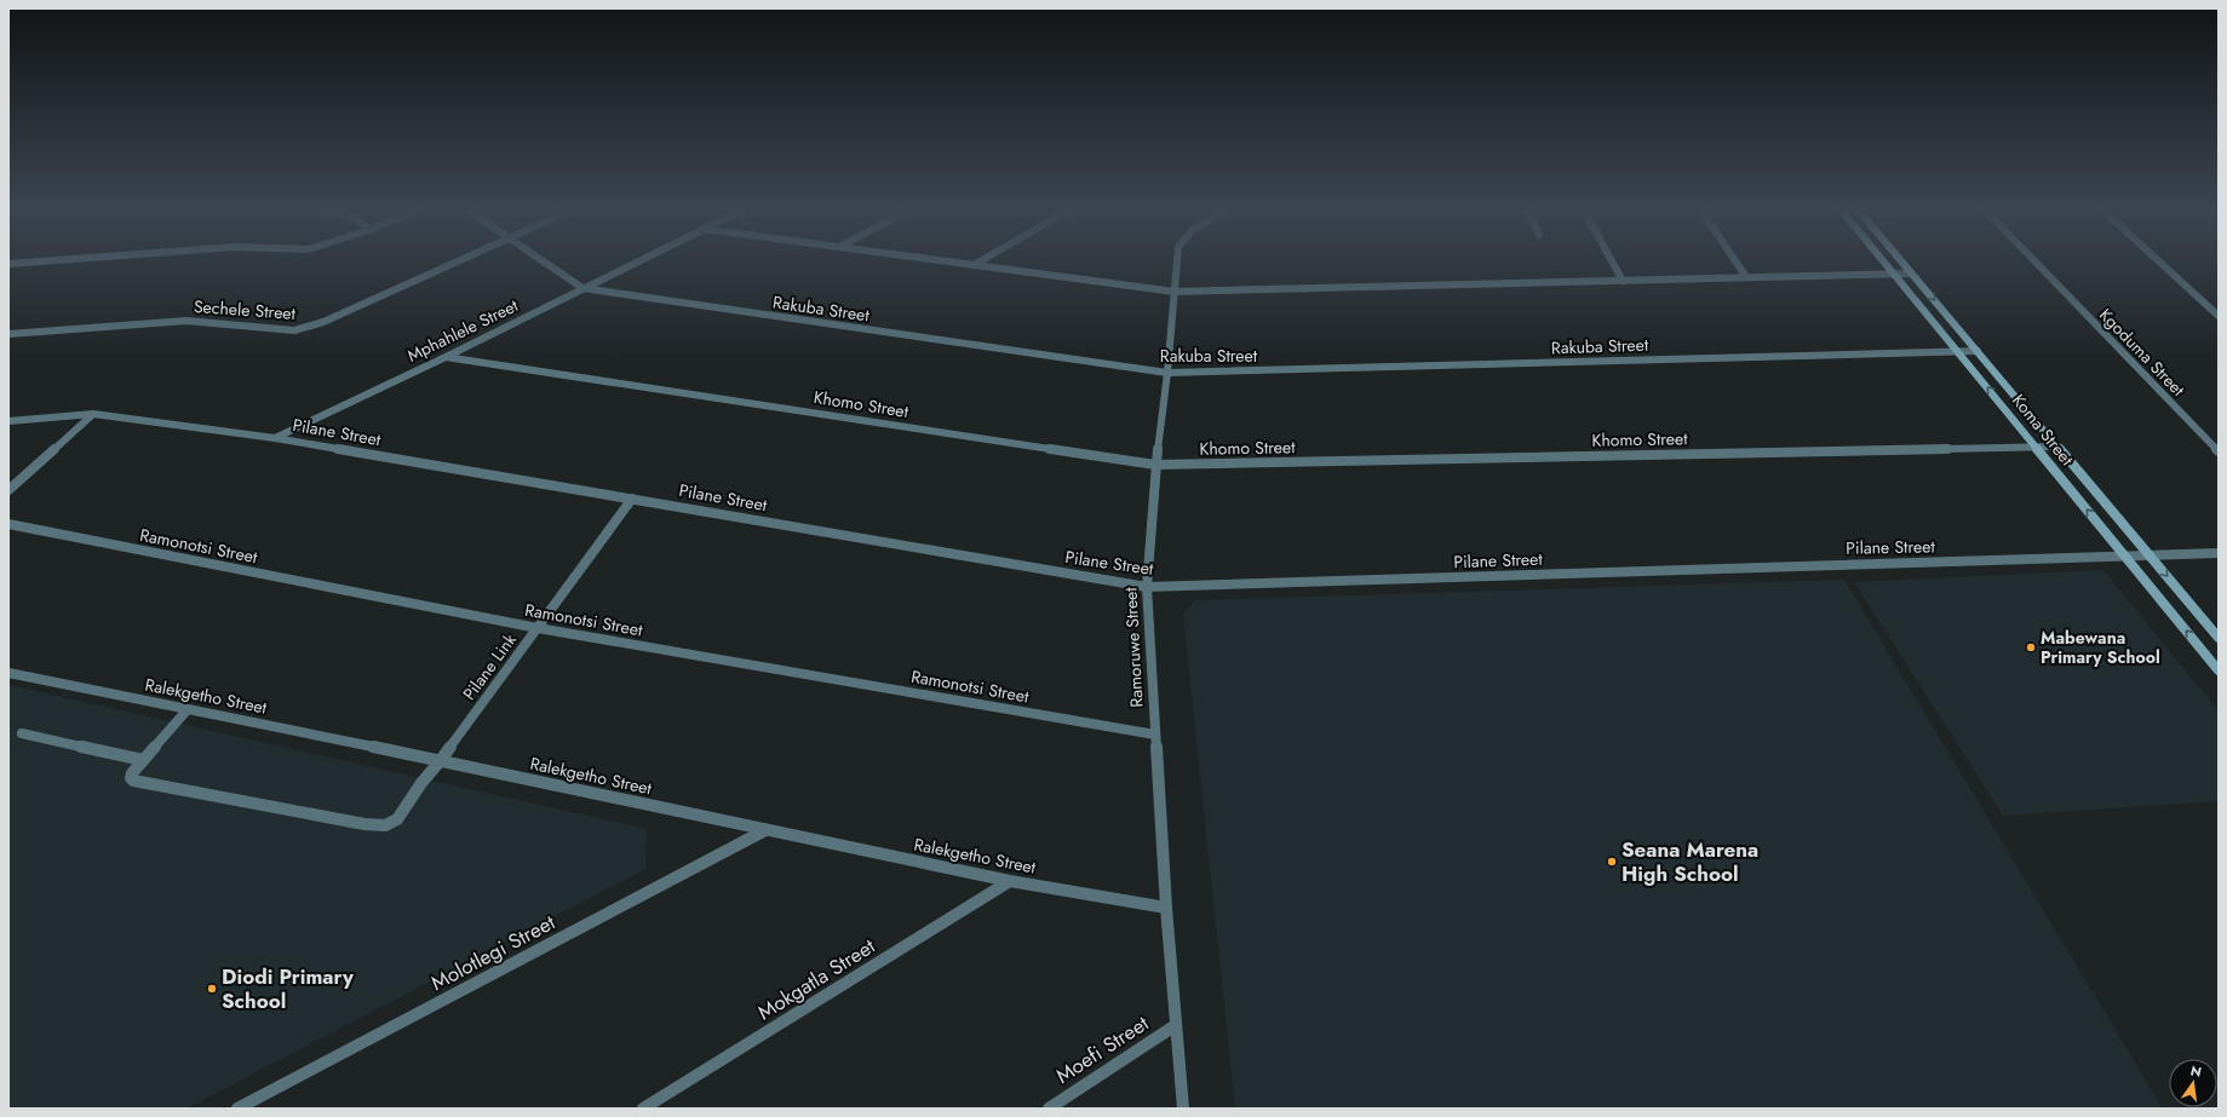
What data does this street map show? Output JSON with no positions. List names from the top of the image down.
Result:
{
  "streets": {
    "main road": ["Koma Street"],
    "street": [
      "Rakuba Street",
      "Sechele Street",
      "Mphahlele Street",
      "Kgoduma Street",
      "Khomo Street",
      "Pilane Street",
      "Ramonotsi Street",
      "Ramoruwe Street",
      "Pilane Link",
      "Ralekgetho Street",
      "Molotlegi Street",
      "Mokgatla Street",
      "Moefi Street"
    ]
  },
  "crossings": [
    ["Rakuba Street", "Mphahlele Street"],
    ["Rakuba Street", "Koma Street"],
    ["Rakuba Street", "Ramoruwe Street"],
    ["Mphahlele Street", "Khomo Street"],
    ["Mphahlele Street", "Pilane Street"],
    ["Khomo Street", "Koma Street"],
    ["Khomo Street", "Ramoruwe Street"],
    ["Koma Street", "Pilane Street"],
    ["Pilane Street", "Ramoruwe Street"],
    ["Pilane Street", "Pilane Link"],
    ["Ramonotsi Street", "Ramoruwe Street"],
    ["Ramonotsi Street", "Pilane Link"],
    ["Ramoruwe Street", "Ralekgetho Street"],
    ["Ramoruwe Street", "Moefi Street"],
    ["Pilane Link", "Ralekgetho Street"],
    ["Ralekgetho Street", "Molotlegi Street"],
    ["Ralekgetho Street", "Mokgatla Street"]
  ],
  "places": ["Mabewana Primary School", "Seana Marena High School", "Diodi Primary School"],
  "north": "top"
}
